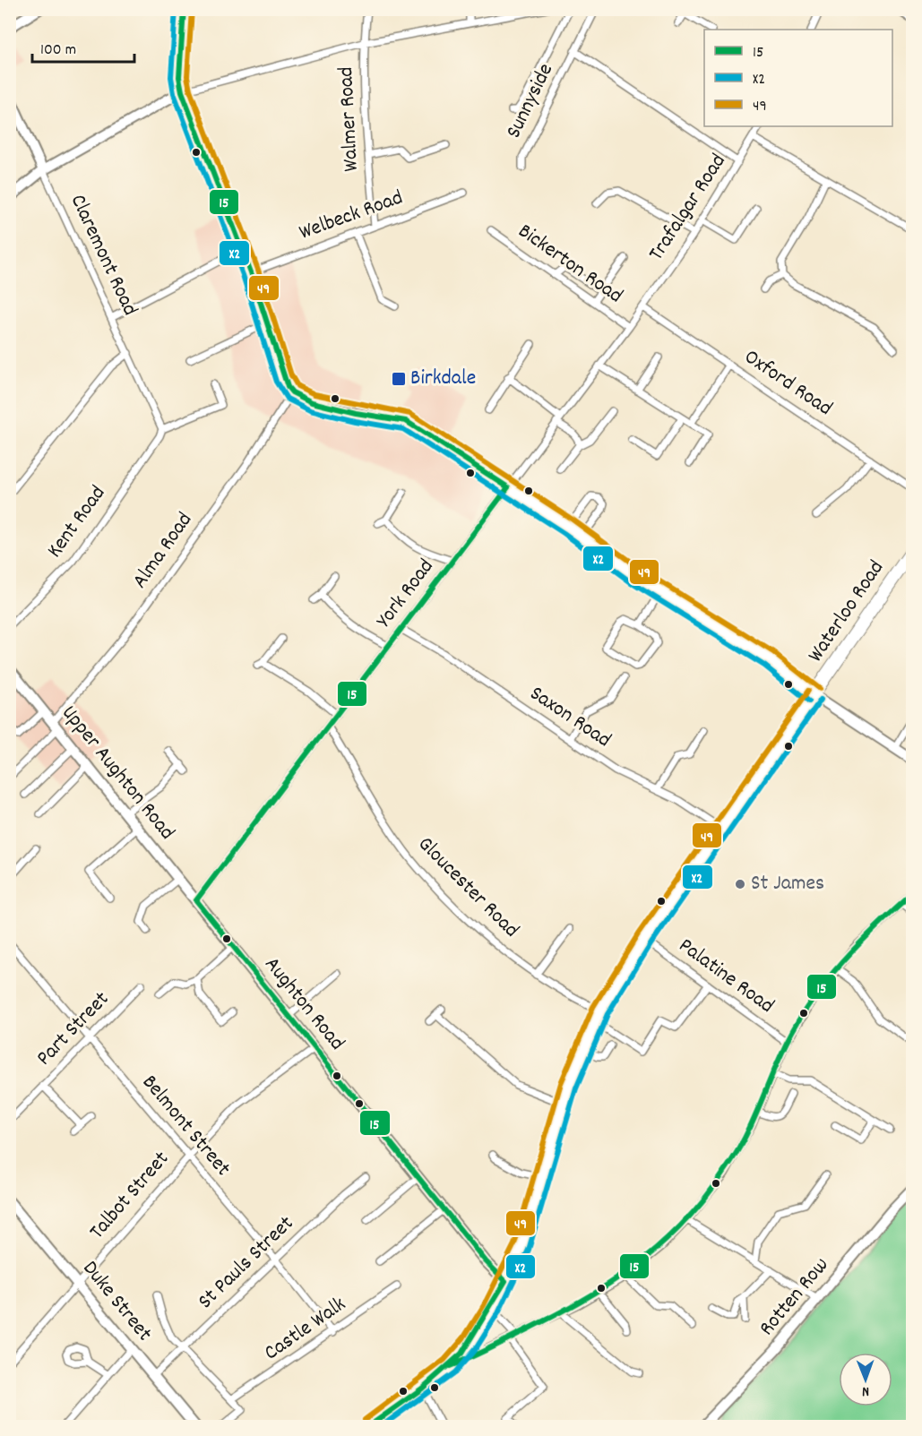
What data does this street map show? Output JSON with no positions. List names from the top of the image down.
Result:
{
  "streets": {
    "highway": ["Waterloo Road"],
    "street": [
      "Sunnyside",
      "Walmer Road",
      "Trafalgar Road",
      "Welbeck Road",
      "Claremont Road",
      "Bickerton Road",
      "Oxford Road",
      "Kent Road",
      "Alma Road",
      "York Road",
      "Saxon Road",
      "Upper Aughton Road",
      "Gloucester Road",
      "Palatine Road",
      "Aughton Road",
      "Part Street",
      "Belmont Street",
      "Talbot Street",
      "St Pauls Street",
      "Rotten Row",
      "Duke Street",
      "Castle Walk"
    ]
  },
  "crossings": [
    ["Walmer Road", "Welbeck Road"],
    ["Trafalgar Road", "Oxford Road"],
    ["Trafalgar Road", "York Road"],
    ["Claremont Road", "Kent Road"],
    ["Bickerton Road", "York Road"],
    ["Oxford Road", "York Road"],
    ["Alma Road", "Upper Aughton Road"],
    ["York Road", "Saxon Road"],
    ["York Road", "Upper Aughton Road"],
    ["York Road", "Gloucester Road"],
    ["York Road", "Aughton Road"],
    ["Waterloo Road", "Saxon Road"],
    ["Waterloo Road", "Gloucester Road"],
    ["Waterloo Road", "Palatine Road"],
    ["Waterloo Road", "Aughton Road"],
    ["Upper Aughton Road", "Aughton Road"],
    ["Gloucester Road", "Palatine Road"],
    ["Aughton Road", "Talbot Street"],
    ["Part Street", "Belmont Street"],
    ["Belmont Street", "Talbot Street"],
    ["Belmont Street", "St Pauls Street"],
    ["Belmont Street", "Castle Walk"],
    ["Talbot Street", "Duke Street"],
    ["St Pauls Street", "Duke Street"]
  ],
  "places": {
    "transit": ["Birkdale"],
    "other": ["St James"]
  },
  "lines": ["transit line 15", "transit line X2", "transit line 49"],
  "legend": ["15", "X2", "49"],
  "scale_bar": "100 m",
  "north": "bottom"
}
